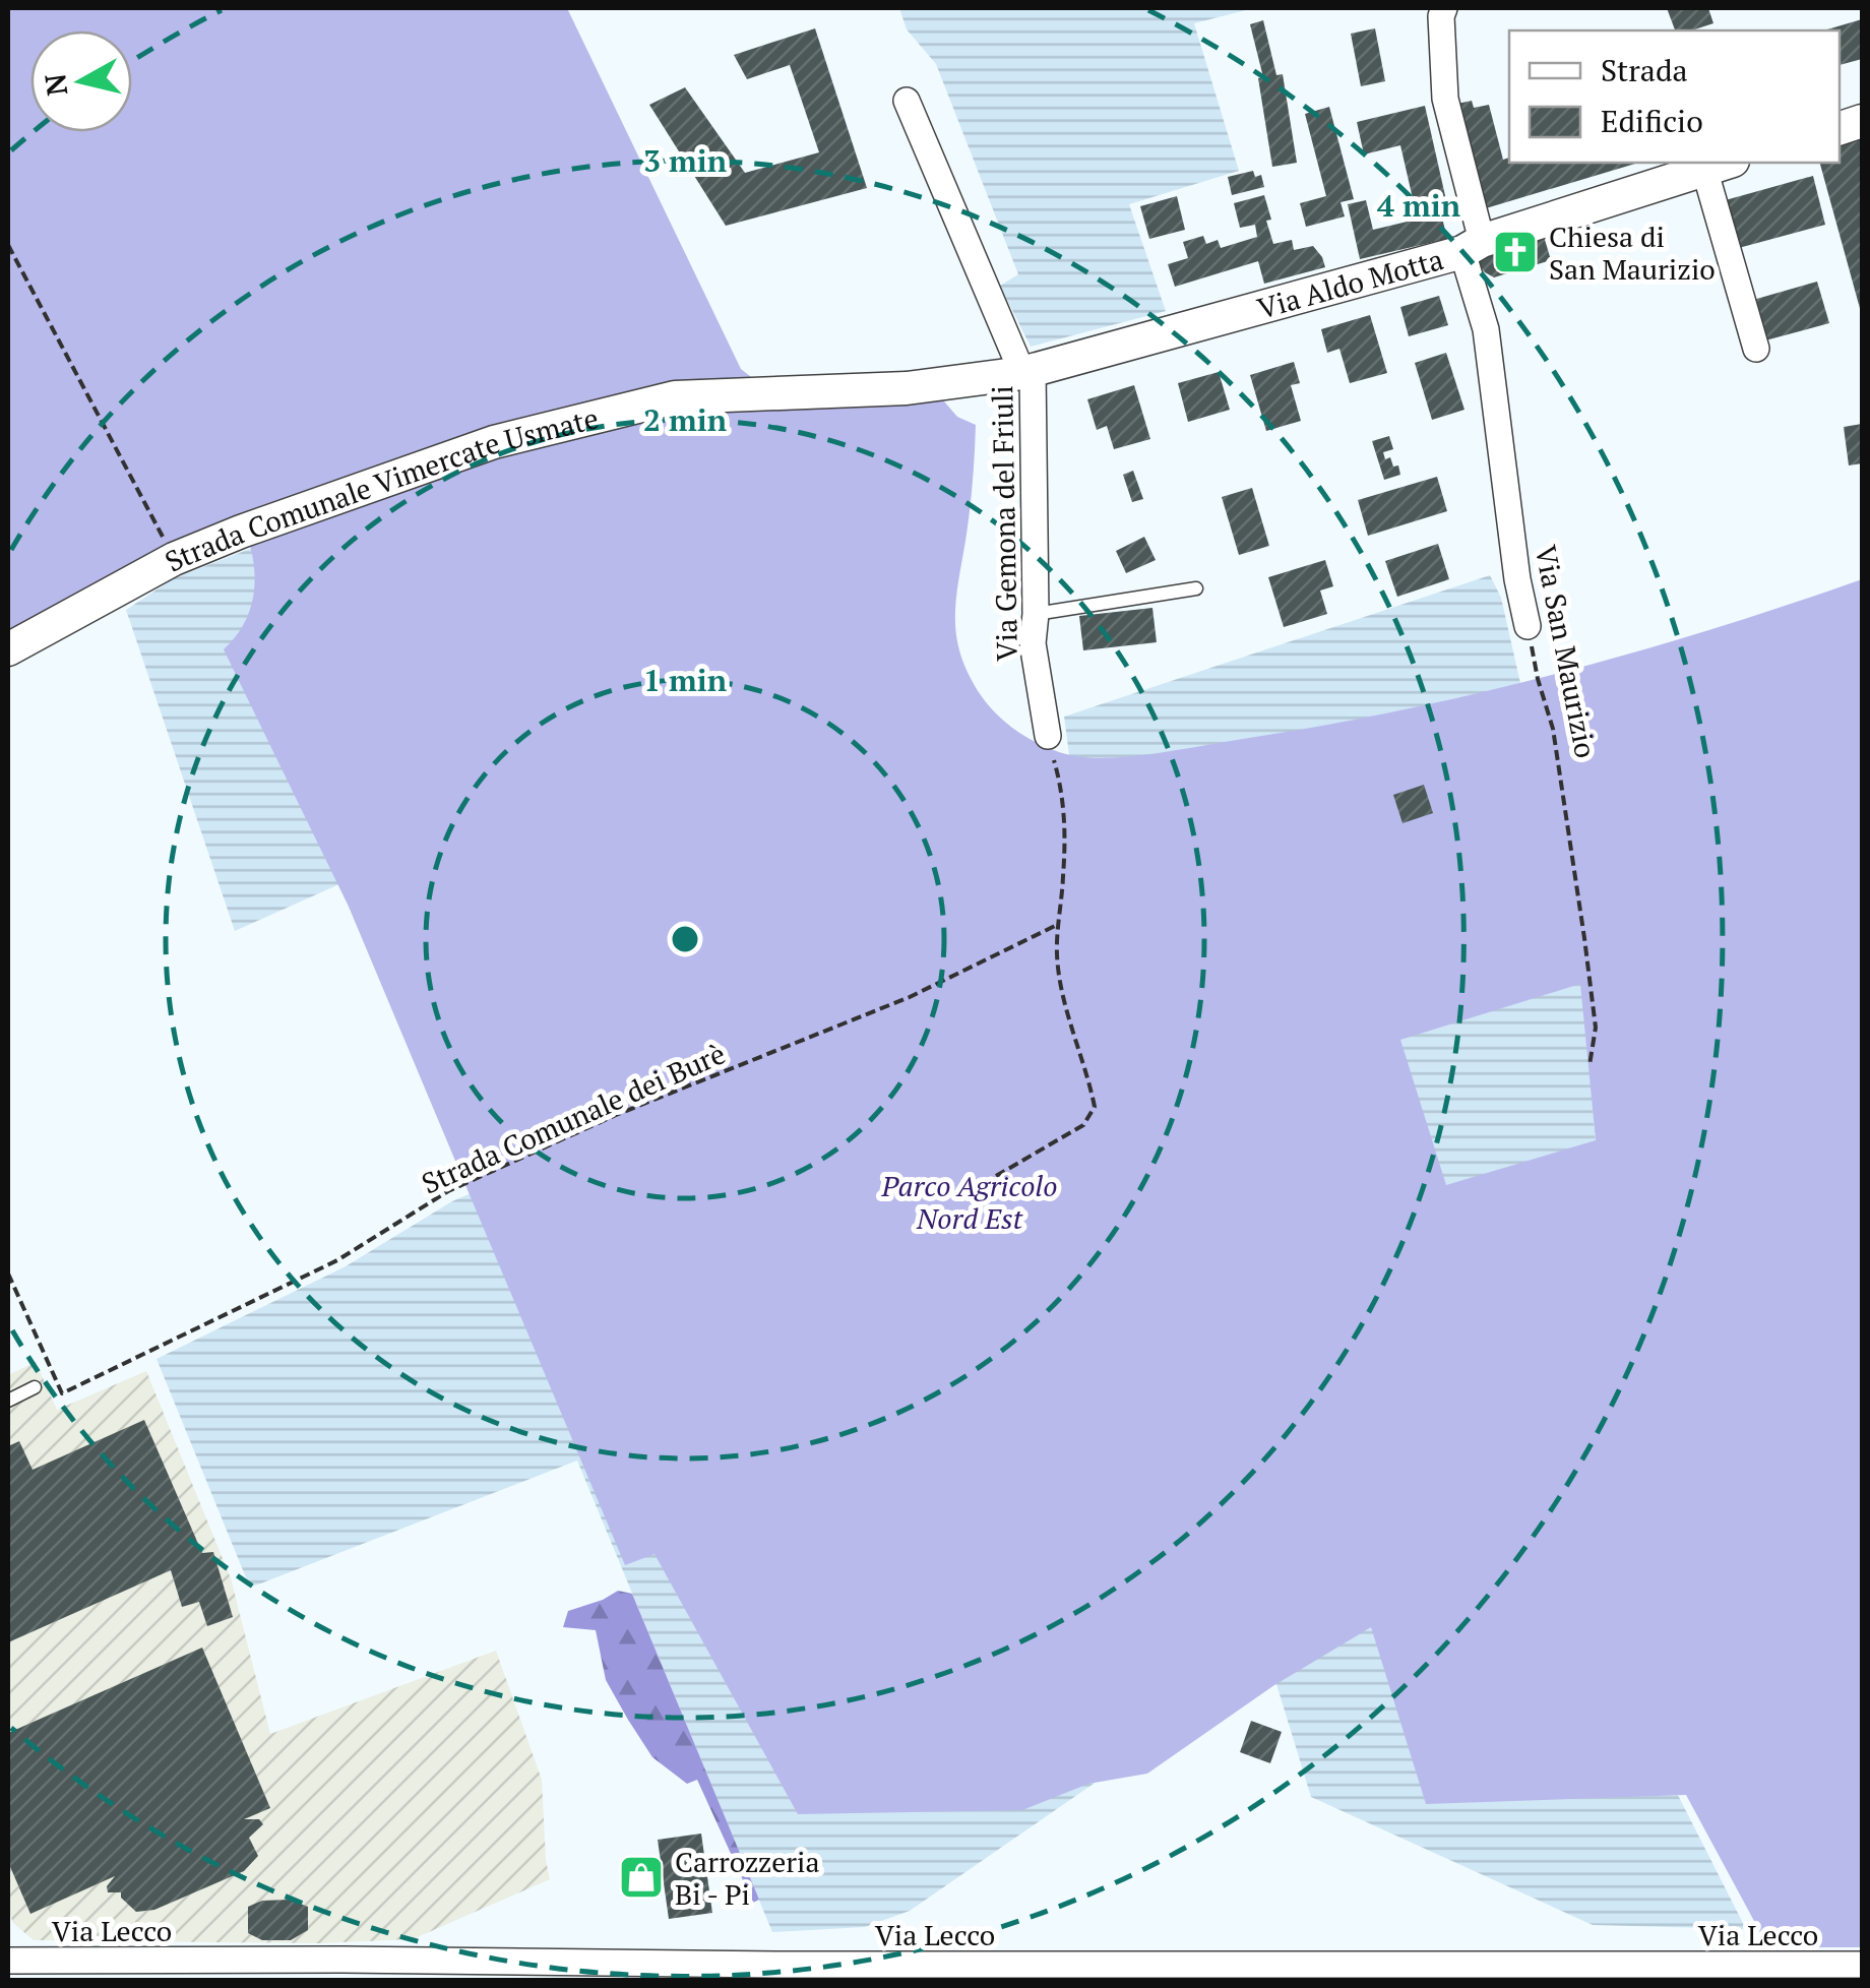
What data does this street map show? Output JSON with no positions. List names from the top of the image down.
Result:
{
  "streets": {
    "street": [
      "Via Aldo Motta",
      "Strada Comunale Vimercate Usmate",
      "Via Gemona del Friuli",
      "Via San Maurizio",
      "Via Lecco"
    ],
    "path": ["Strada Comunale dei Burè"]
  },
  "crossings": [
    ["Via Aldo Motta", "Strada Comunale Vimercate Usmate"],
    ["Via Aldo Motta", "Via Gemona del Friuli"],
    ["Via Aldo Motta", "Via San Maurizio"],
    ["Strada Comunale Vimercate Usmate", "Via Gemona del Friuli"]
  ],
  "parks": ["Parco Agricolo Nord Est"],
  "places": {
    "church": ["Chiesa di San Maurizio"],
    "shop": ["Carrozzeria Bi - Pi"]
  },
  "legend": ["Strada", "Edificio"],
  "north": "left",
  "rings": [
    "3 min",
    "4 min",
    "2 min",
    "1 min"
  ]
}
